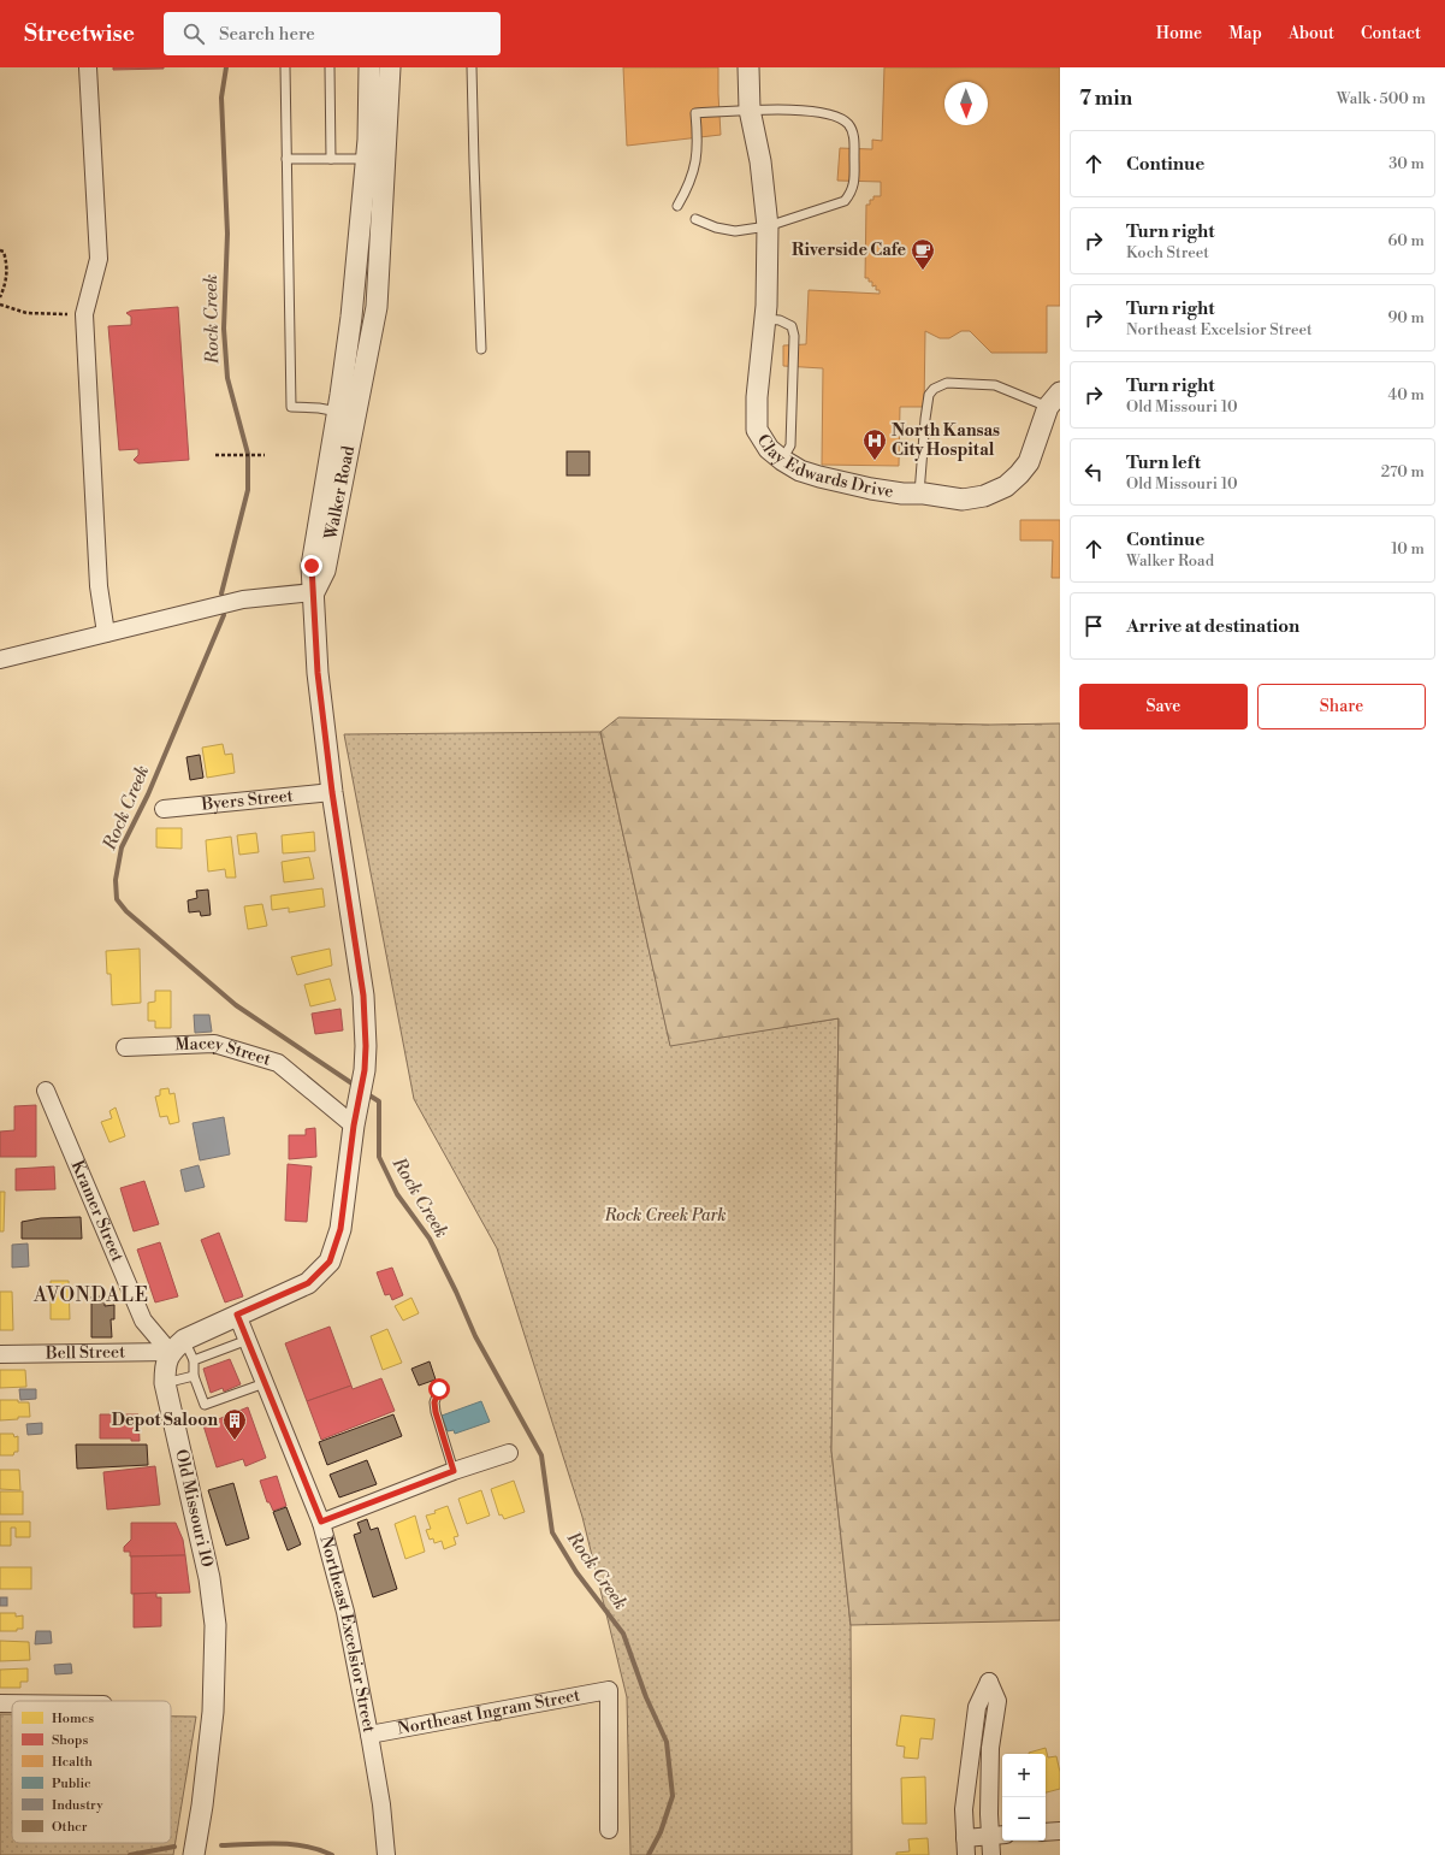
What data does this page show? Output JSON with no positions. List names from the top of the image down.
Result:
{
  "streets": {
    "street": [
      "Clay Edwards Drive",
      "Walker Road",
      "Byers Street",
      "Macey Street",
      "Kramer Street",
      "Bell Street",
      "Old Missouri 10",
      "Northeast Excelsior Street",
      "Northeast Ingram Street"
    ]
  },
  "crossings": [
    ["Kramer Street", "Bell Street"],
    ["Kramer Street", "Old Missouri 10"],
    ["Bell Street", "Old Missouri 10"],
    ["Northeast Excelsior Street", "Northeast Ingram Street"]
  ],
  "districts": ["AVONDALE"],
  "water": ["Rock Creek"],
  "parks": ["Rock Creek Park"],
  "places": {
    "cafe": ["Riverside Cafe"],
    "hospital": ["North Kansas City Hospital"],
    "building": ["Depot Saloon"]
  },
  "legend": [
    "Homes",
    "Shops",
    "Health",
    "Public",
    "Industry",
    "Other"
  ],
  "north": "bottom",
  "page": {
    "header": "Streetwise",
    "search": "Search here",
    "nav": [
      "Home",
      "Map",
      "About",
      "Contact"
    ],
    "heading": ["7 min", "Walk · 500 m"],
    "list": [
      ["Continue", "30 m"],
      ["Turn right", "Koch Street", "60 m"],
      ["Turn right", "Northeast Excelsior Street", "90 m"],
      ["Turn right", "Old Missouri 10", "40 m"],
      ["Turn left", "Old Missouri 10", "270 m"],
      ["Continue", "Walker Road", "10 m"],
      "Arrive at destination"
    ],
    "buttons": ["Save", "Share"],
    "map_buttons": ["+", "−"]
  }
}
